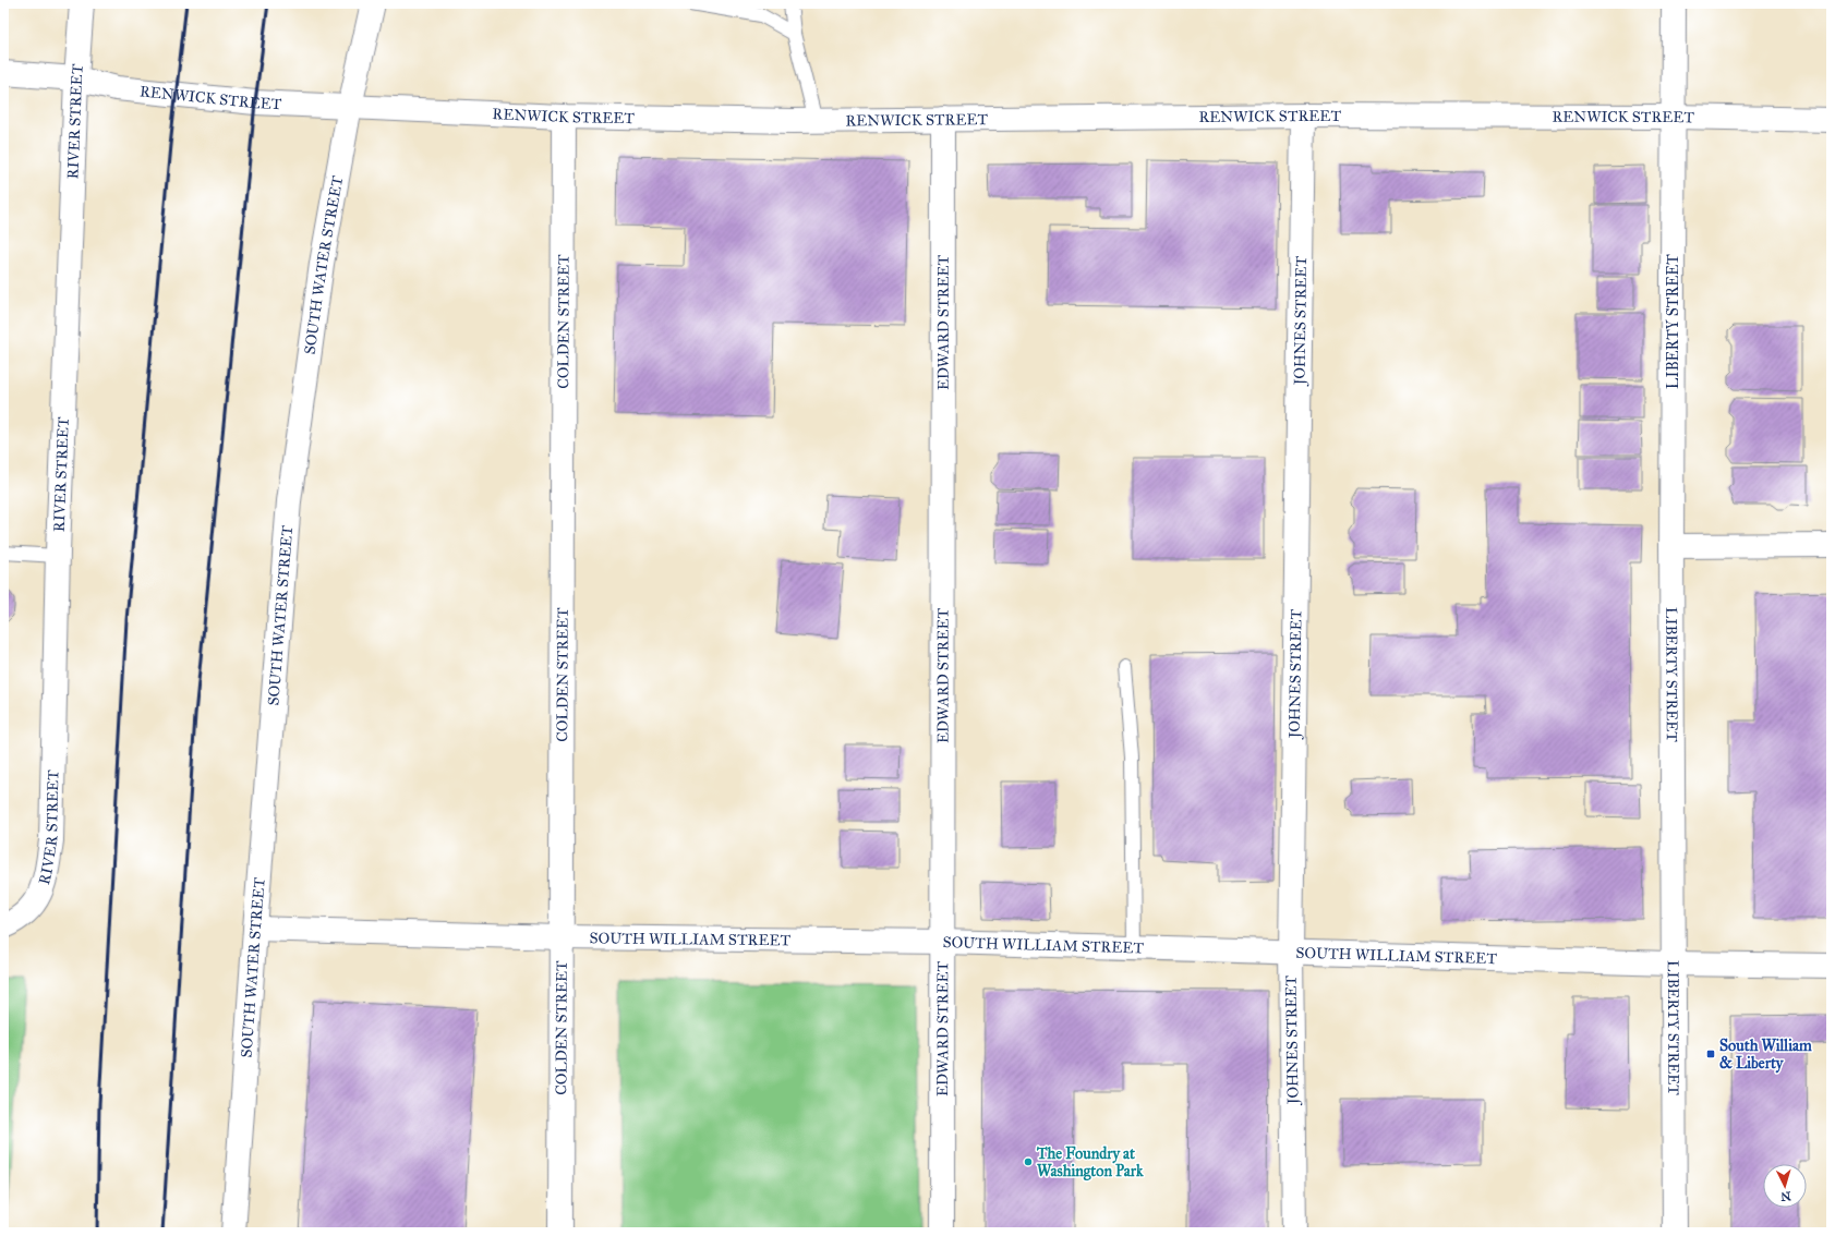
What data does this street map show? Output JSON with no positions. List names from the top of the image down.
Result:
{
  "streets": {
    "street": [
      "RENWICK STREET",
      "RIVER STREET",
      "SOUTH WATER STREET",
      "COLDEN STREET",
      "JOHNES STREET",
      "LIBERTY STREET",
      "EDWARD STREET",
      "SOUTH WILLIAM STREET"
    ]
  },
  "crossings": [
    ["RENWICK STREET", "RIVER STREET"],
    ["RENWICK STREET", "SOUTH WATER STREET"],
    ["RENWICK STREET", "COLDEN STREET"],
    ["RENWICK STREET", "JOHNES STREET"],
    ["RENWICK STREET", "LIBERTY STREET"],
    ["RENWICK STREET", "EDWARD STREET"],
    ["SOUTH WATER STREET", "SOUTH WILLIAM STREET"],
    ["COLDEN STREET", "SOUTH WILLIAM STREET"],
    ["JOHNES STREET", "SOUTH WILLIAM STREET"],
    ["LIBERTY STREET", "SOUTH WILLIAM STREET"],
    ["EDWARD STREET", "SOUTH WILLIAM STREET"]
  ],
  "places": {
    "transit": ["South William & Liberty"],
    "other": ["The Foundry at Washington Park"]
  },
  "north": "bottom"
}
